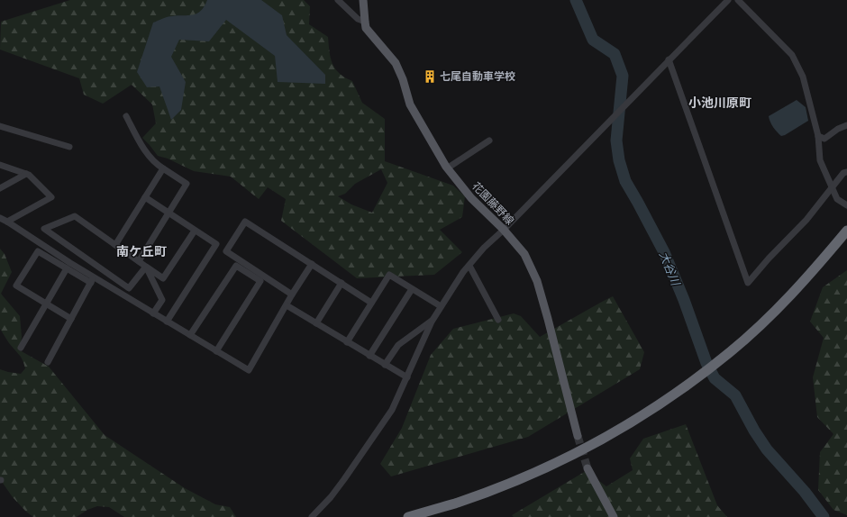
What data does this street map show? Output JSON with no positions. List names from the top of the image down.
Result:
{
  "streets": {
    "main road": ["花園藤野線"]
  },
  "districts": ["小池川原町", "南ケ丘町"],
  "water": ["大谷川"],
  "places": {
    "building": ["七尾自動車学校"]
  }
}
